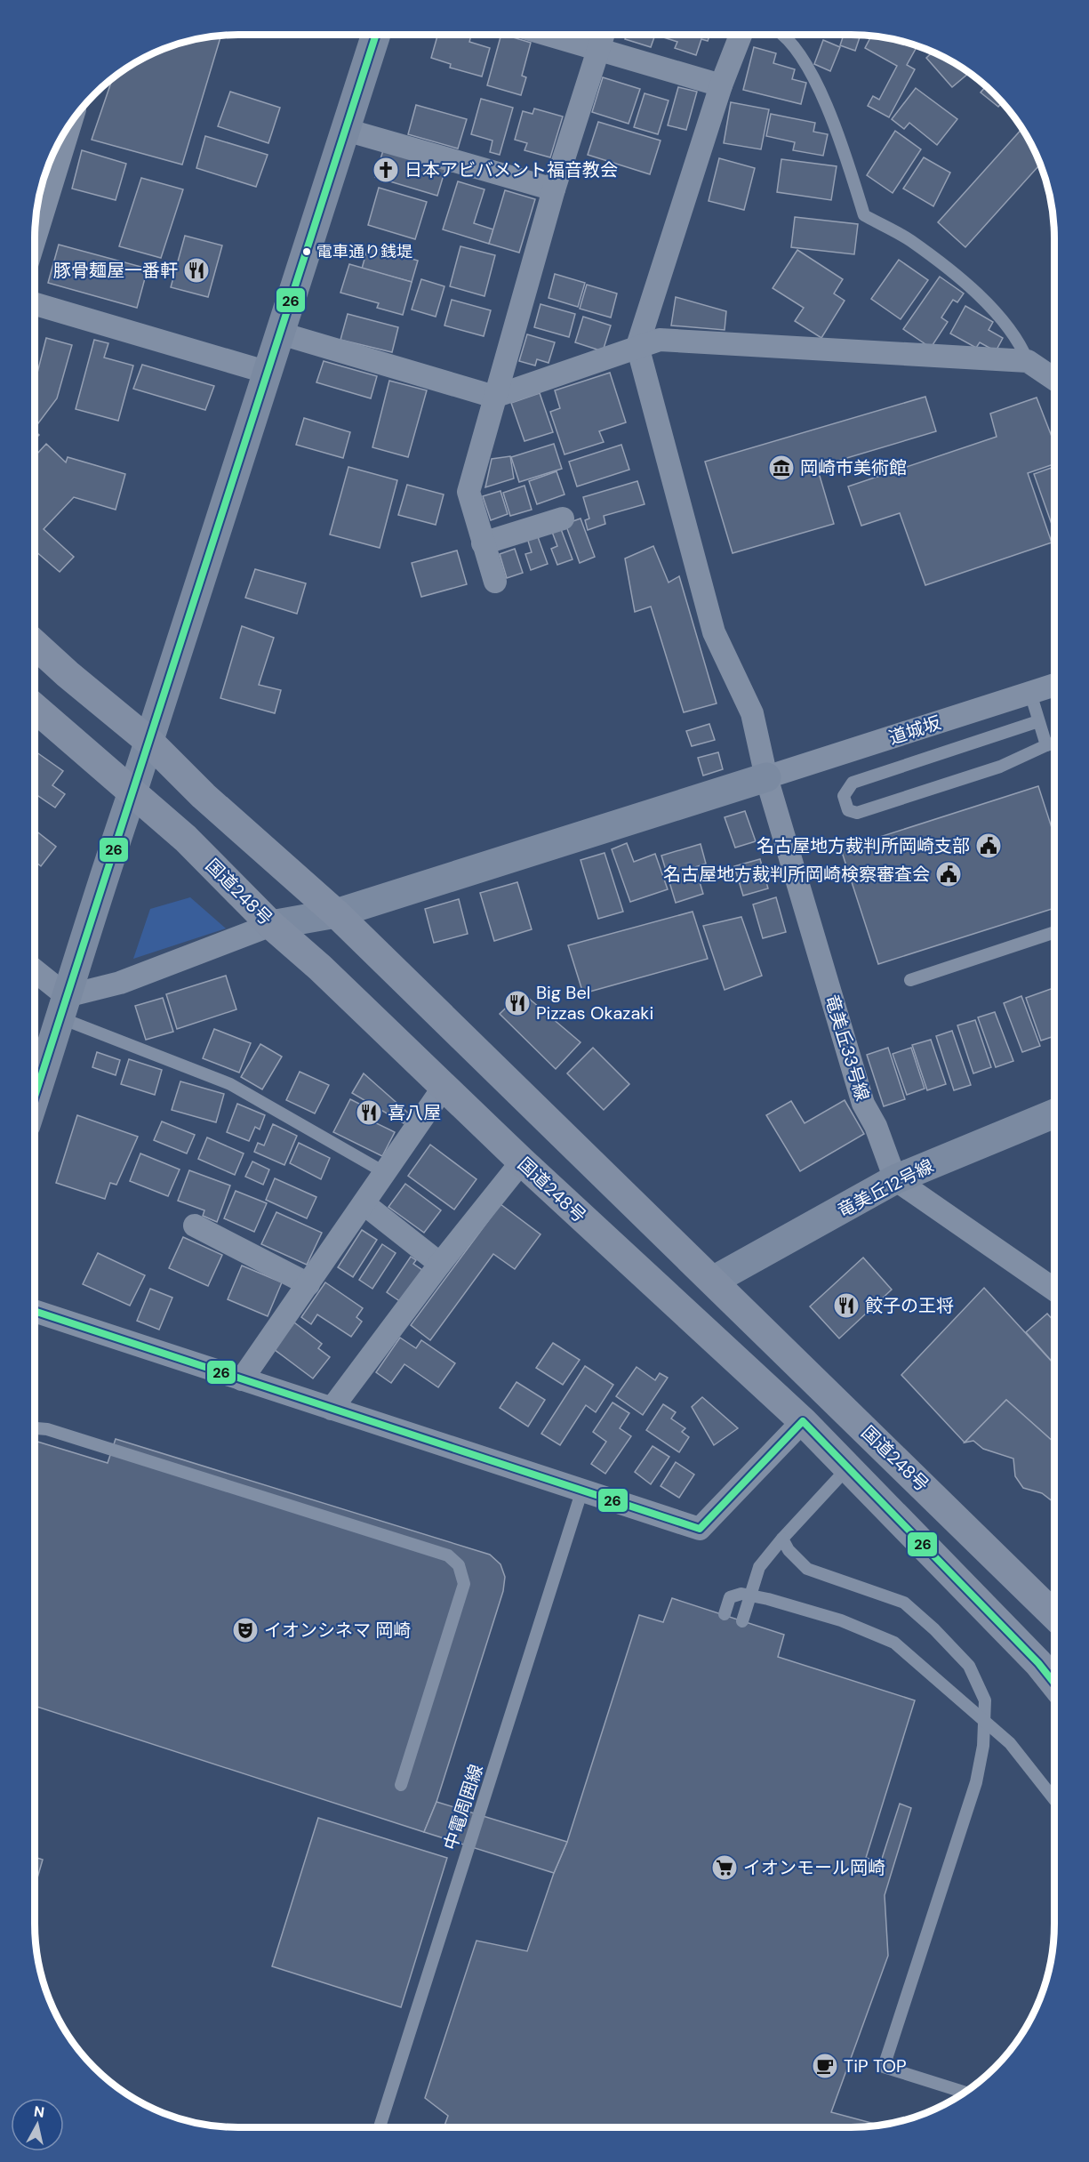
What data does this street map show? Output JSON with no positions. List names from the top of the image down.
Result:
{
  "streets": {
    "highway": ["国道248号"],
    "main road": ["竜美丘12号線"],
    "street": ["道城坂", "竜美丘33号線"],
    "lane": ["中電周囲線"]
  },
  "crossings": [
    ["道城坂", "竜美丘33号線"],
    ["国道248号", "竜美丘12号線"],
    ["竜美丘33号線", "竜美丘12号線"]
  ],
  "places": {
    "church": ["日本アビバメント福音教会"],
    "other": ["電車通り銭堤"],
    "restaurant": [
      "豚骨麺屋一番軒",
      "Big Bel Pizzas Okazaki",
      "喜八屋",
      "餃子の王将"
    ],
    "museum": ["岡崎市美術館"],
    "public building": ["名古屋地方裁判所岡崎支部", "名古屋地方裁判所岡崎検察審査会"],
    "theatre": ["イオンシネマ 岡崎"],
    "supermarket": ["イオンモール岡崎"],
    "cafe": ["TiP TOP"]
  },
  "lines": ["transit line 26"],
  "north": "top"
}
